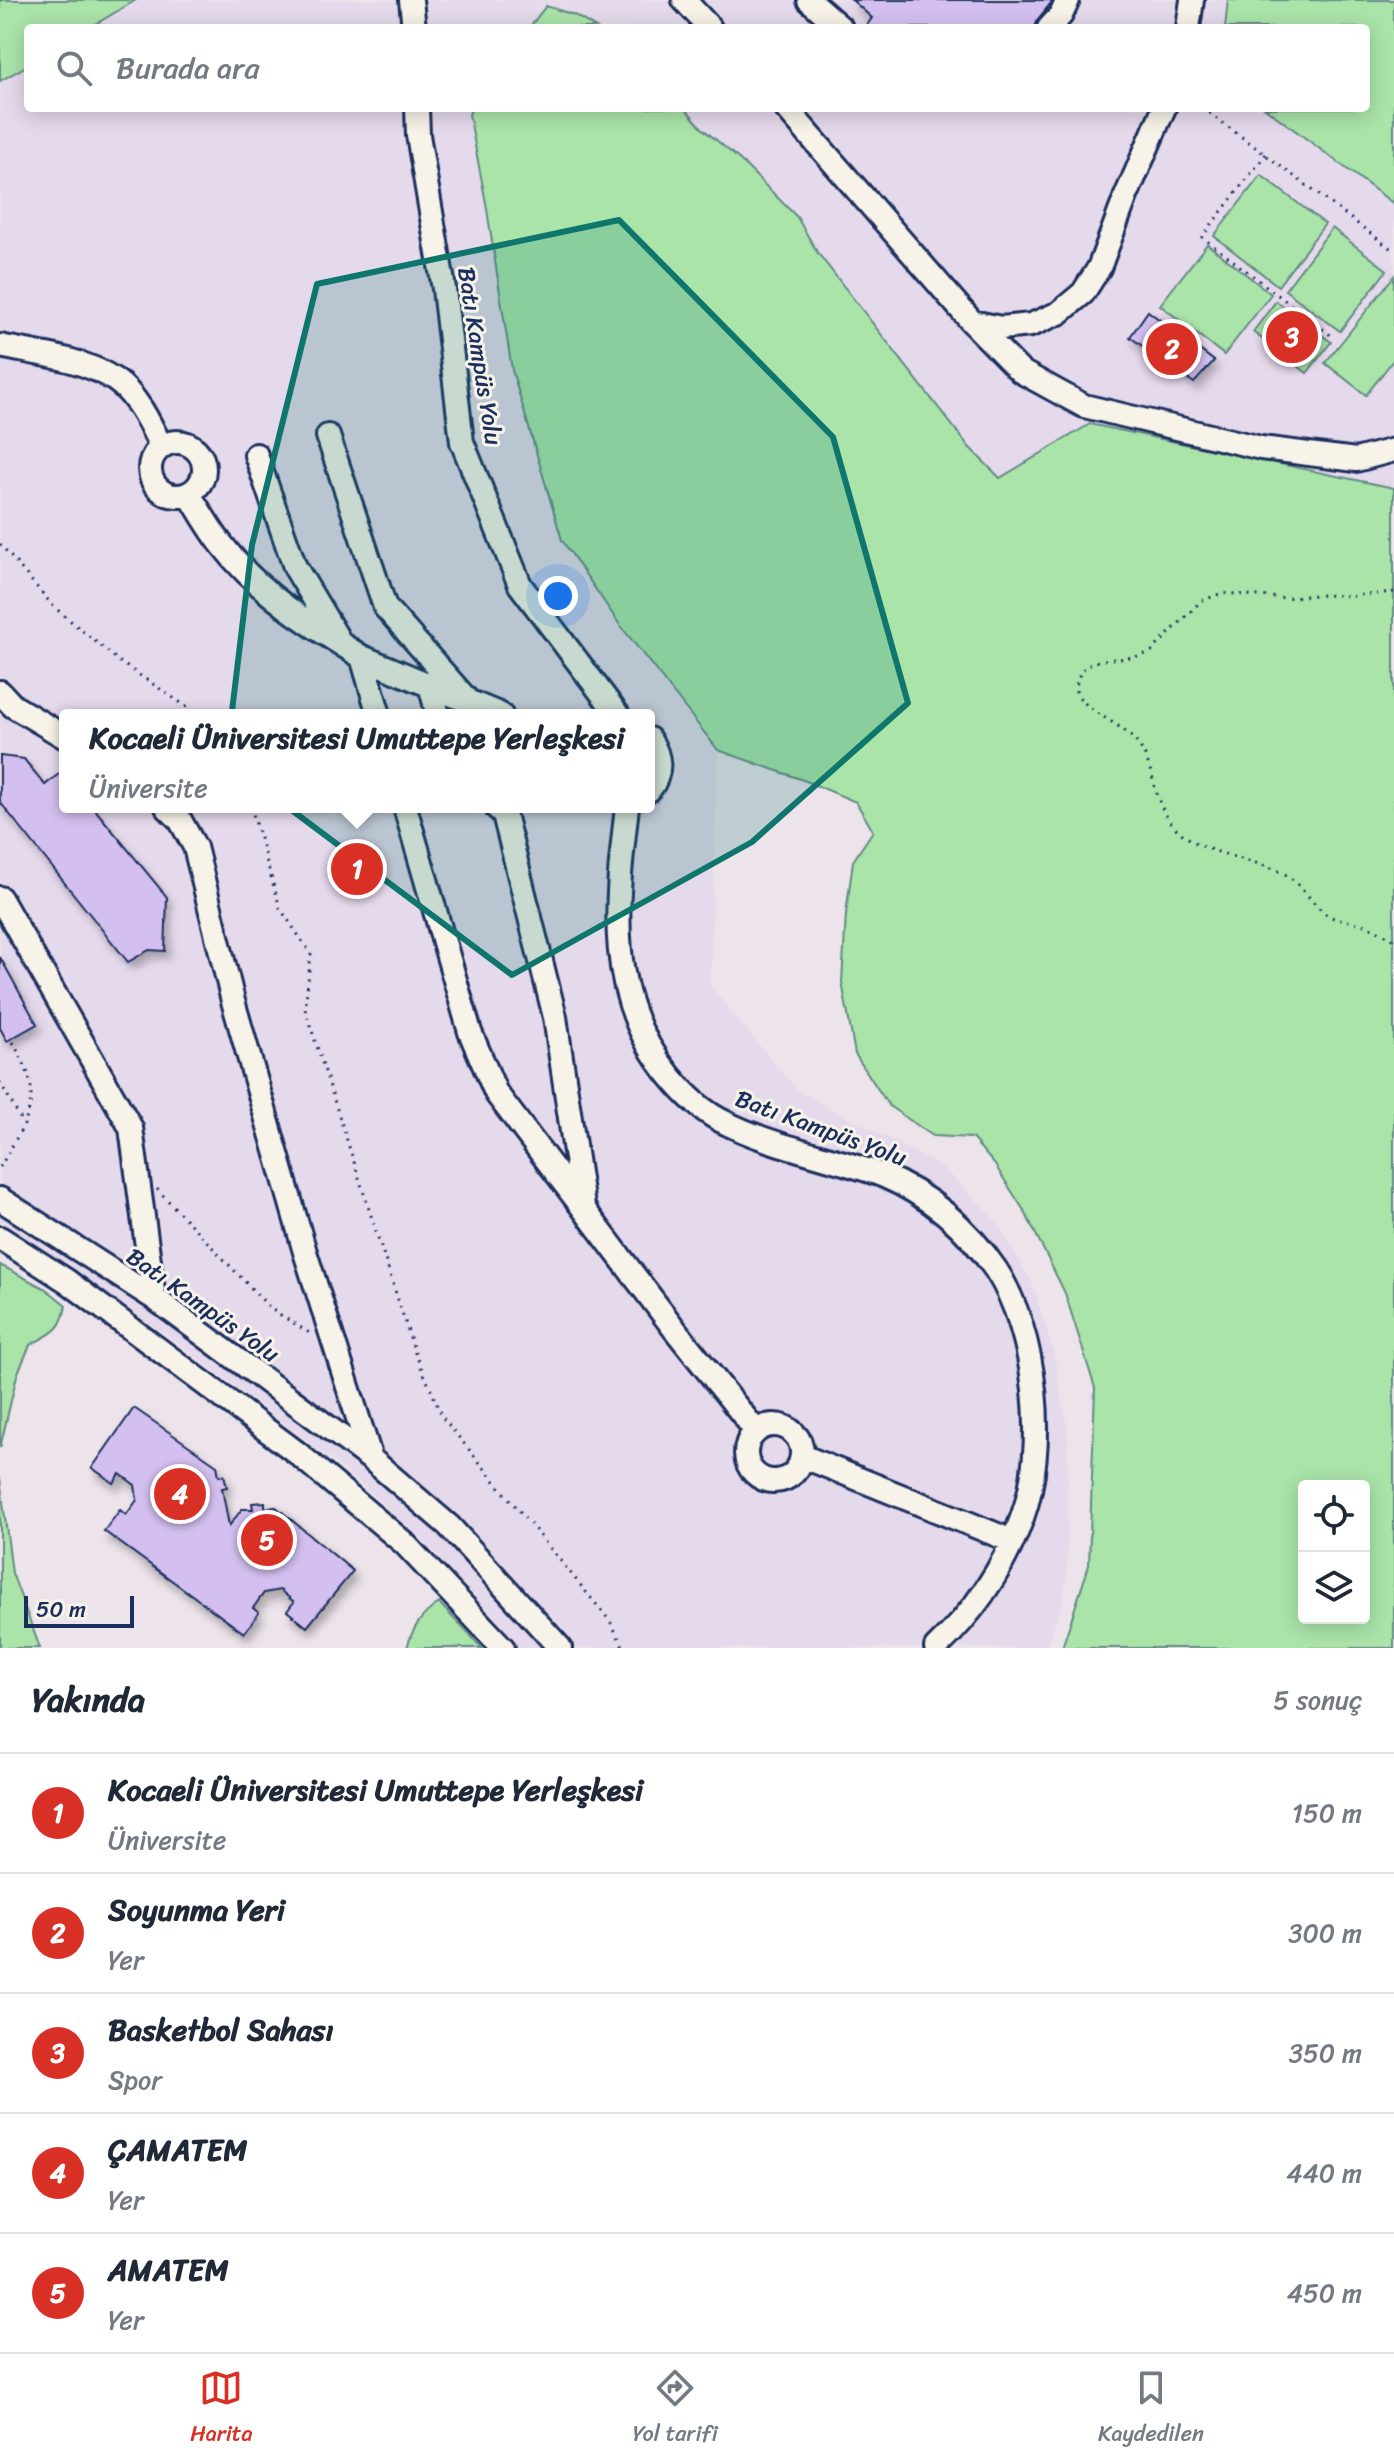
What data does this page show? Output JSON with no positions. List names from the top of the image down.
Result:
{
  "streets": {
    "street": ["Batı Kampüs Yolu"]
  },
  "scale_bar": "50 m",
  "page": {
    "search": "Burada ara",
    "pins": [
      "3",
      "2",
      "1",
      "4",
      "5"
    ],
    "popup": ["Kocaeli Üniversitesi Umuttepe Yerleşkesi", "Üniversite"],
    "scale": "50 m",
    "heading": ["Yakında", "5 sonuç"],
    "list": [
      {
        "mark": "1",
        "name": "Kocaeli Üniversitesi Umuttepe Yerleşkesi",
        "note": "Üniversite",
        "value": "150 m"
      },
      {
        "mark": "2",
        "name": "Soyunma Yeri",
        "note": "Yer",
        "value": "300 m"
      },
      {
        "mark": "3",
        "name": "Basketbol Sahası",
        "note": "Spor",
        "value": "350 m"
      },
      {
        "mark": "4",
        "name": "ÇAMATEM",
        "note": "Yer",
        "value": "440 m"
      },
      {
        "mark": "5",
        "name": "AMATEM",
        "note": "Yer",
        "value": "450 m"
      }
    ],
    "nav": ["Harita", "Yol tarifi", "Kaydedilen"]
  }
}
